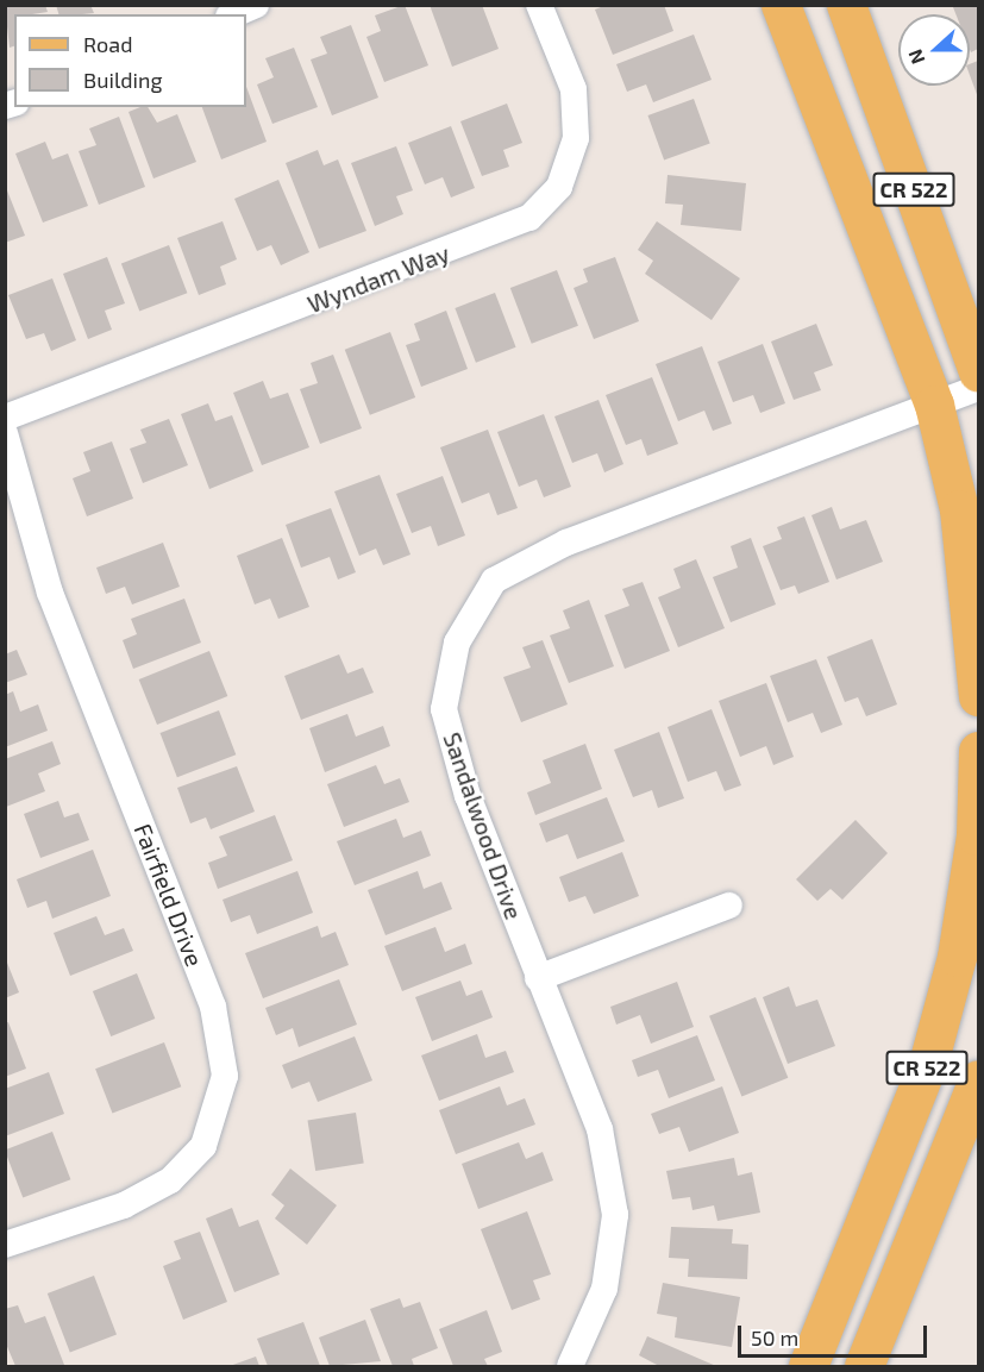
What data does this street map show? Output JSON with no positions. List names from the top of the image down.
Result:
{
  "streets": {
    "main road": ["CR 522"],
    "street": ["Wyndam Way", "Sandalwood Drive", "Fairfield Drive"]
  },
  "crossings": [
    ["CR 522", "Sandalwood Drive"]
  ],
  "legend": ["Road", "Building"],
  "scale_bar": "50 m",
  "north": "left"
}
